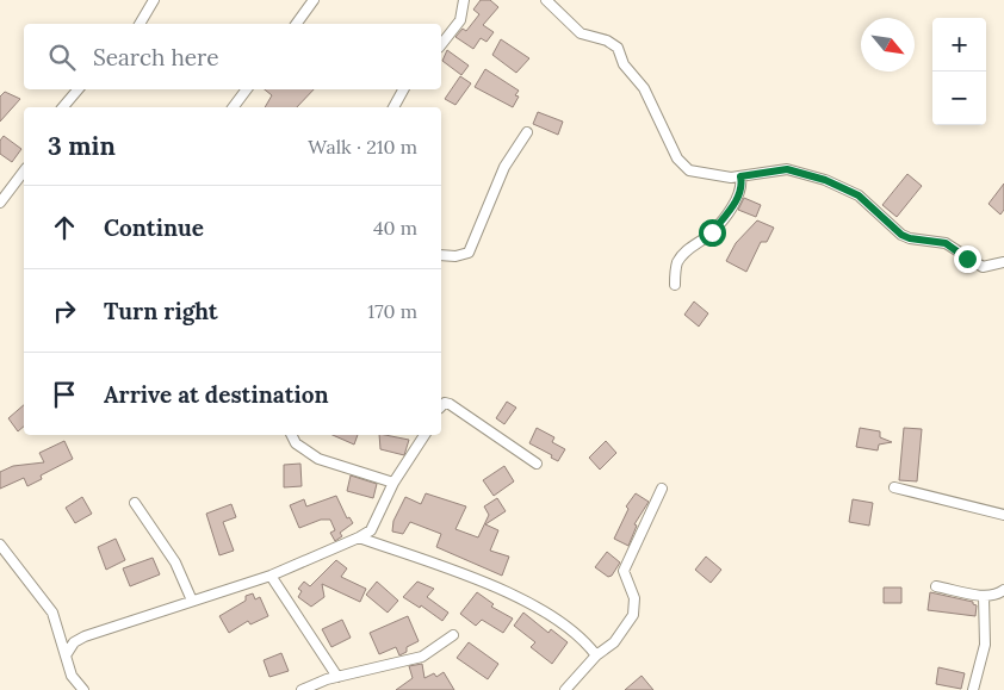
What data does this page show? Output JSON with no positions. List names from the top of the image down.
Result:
{
  "north": "bottom right",
  "page": {
    "map_buttons": ["+", "−"],
    "search": "Search here",
    "heading": ["3 min", "Walk · 210 m"],
    "list": [
      ["Continue", "40 m"],
      ["Turn right", "170 m"],
      "Arrive at destination"
    ]
  }
}
